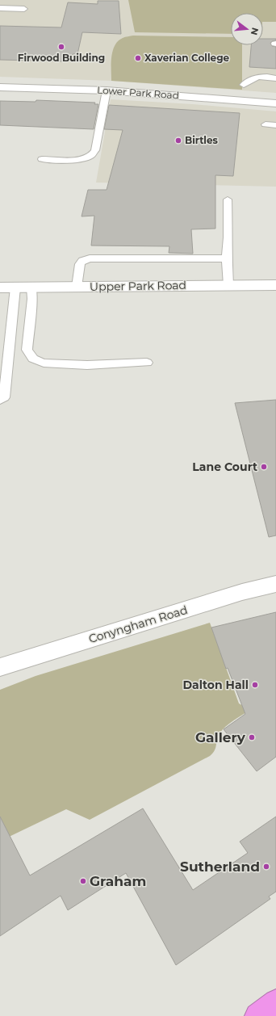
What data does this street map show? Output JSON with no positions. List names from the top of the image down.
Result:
{
  "streets": {
    "street": ["Lower Park Road", "Upper Park Road", "Conyngham Road"]
  },
  "places": [
    "Firwood Building",
    "Xaverian College",
    "Birtles",
    "Lane Court",
    "Dalton Hall",
    "Gallery",
    "Sutherland",
    "Graham"
  ],
  "north": "right"
}
